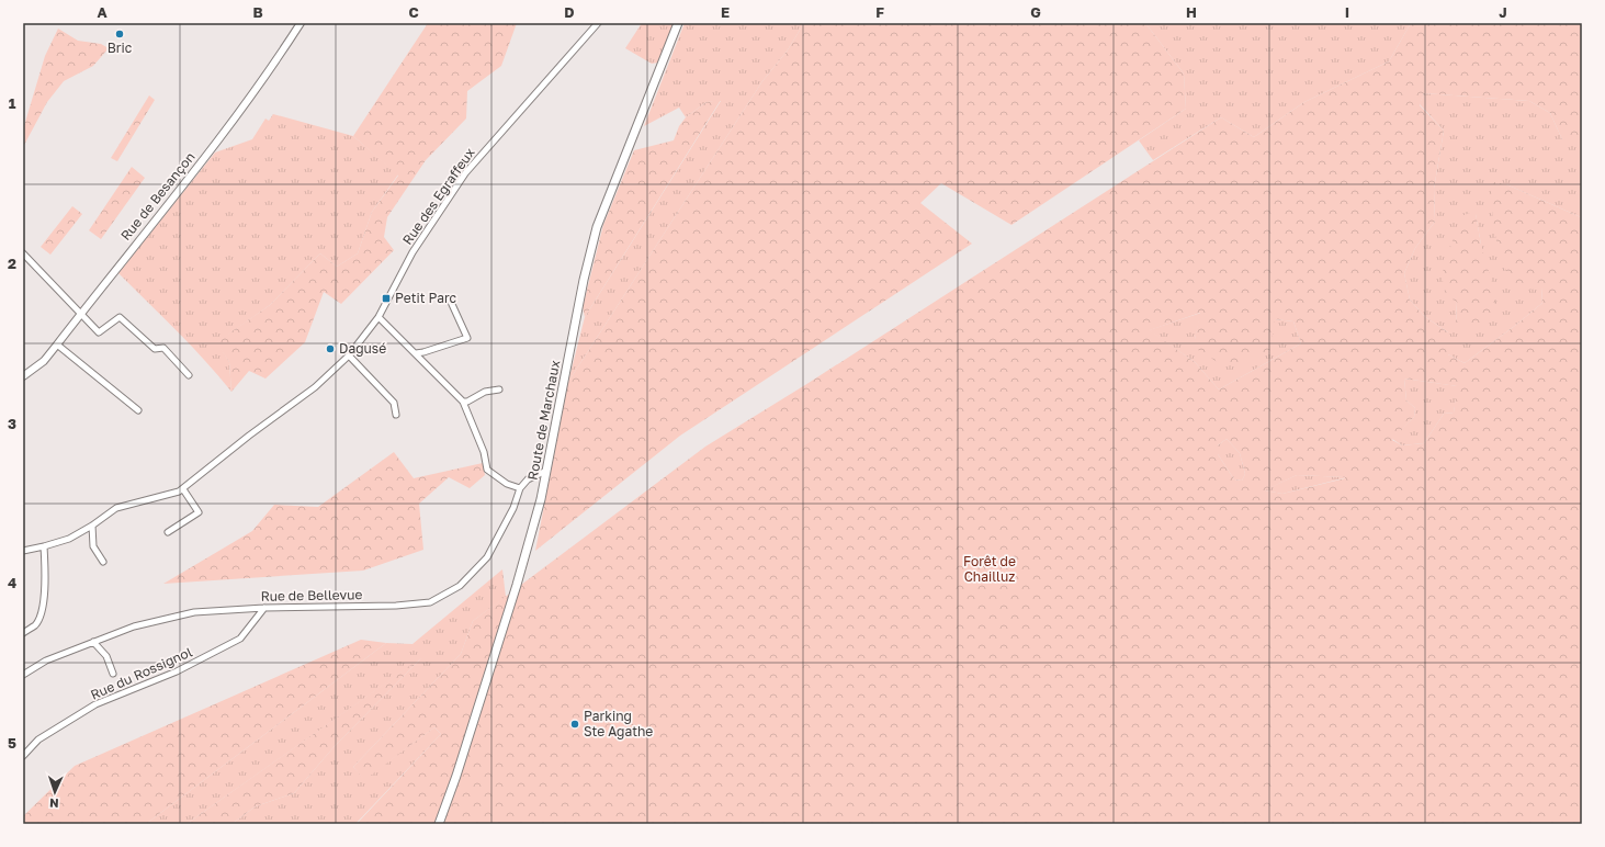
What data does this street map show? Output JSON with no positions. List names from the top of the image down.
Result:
{
  "streets": {
    "main road": ["Route de Marchaux"],
    "street": [
      "Rue de Besançon",
      "Rue des Egraffeux",
      "Rue de Bellevue",
      "Rue du Rossignol"
    ]
  },
  "crossings": [
    ["Rue de Bellevue", "Rue du Rossignol"]
  ],
  "parks": ["Forêt de Chailluz"],
  "places": {
    "other": ["Bric", "Dagusé", "Parking Ste Agathe"],
    "transit": ["Petit Parc"]
  },
  "north": "bottom",
  "grid": {
    "columns": [
      "A",
      "B",
      "C",
      "D",
      "E",
      "F",
      "G",
      "H",
      "I",
      "J"
    ],
    "rows": [
      "1",
      "2",
      "3",
      "4",
      "5"
    ]
  }
}
